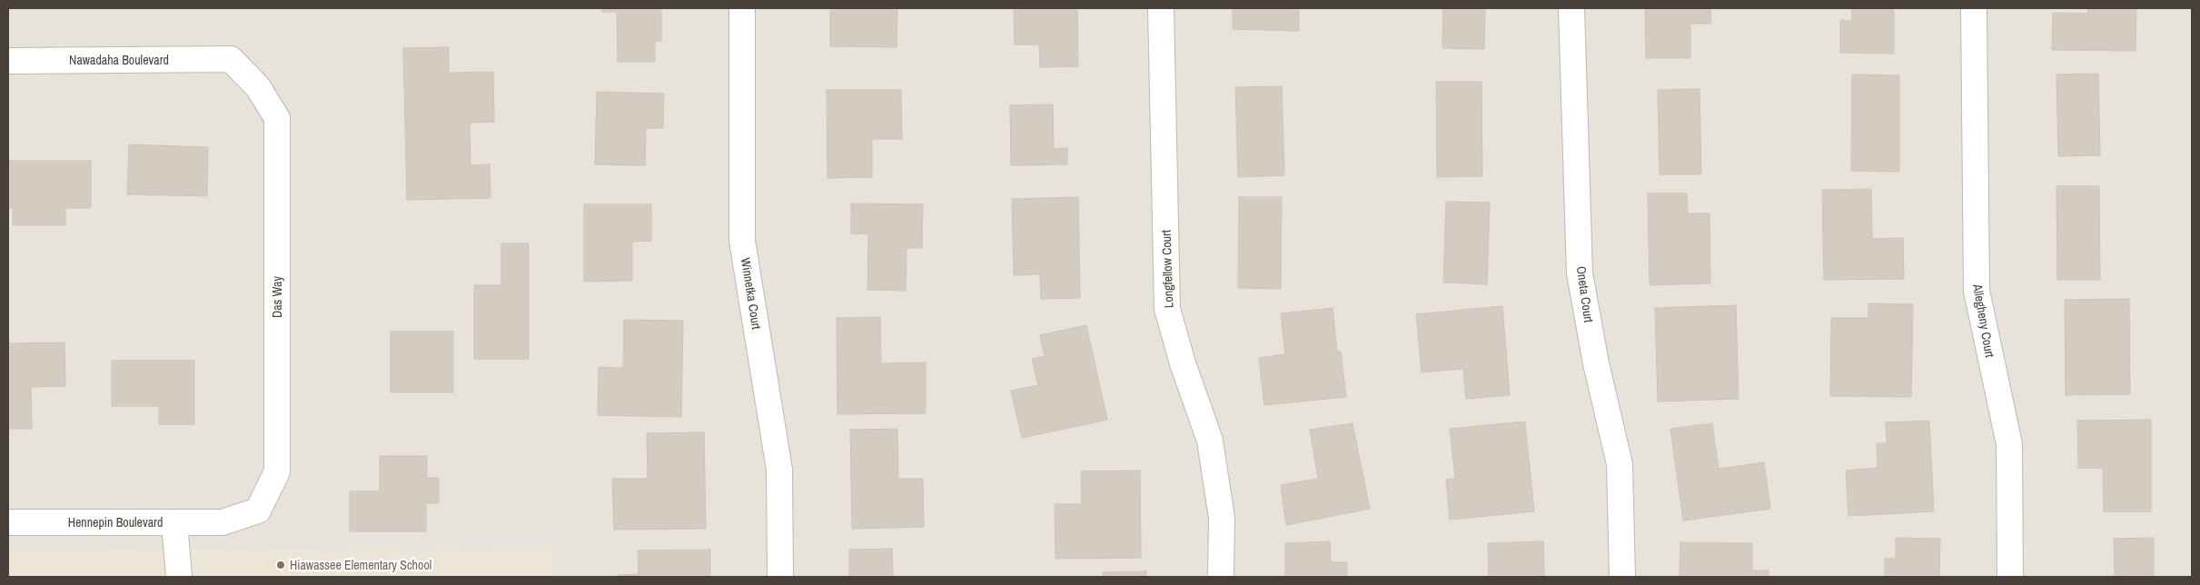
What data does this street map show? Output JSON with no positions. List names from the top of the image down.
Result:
{
  "streets": {
    "street": [
      "Nawadaha Boulevard",
      "Longfellow Court",
      "Winnetka Court",
      "Oneta Court",
      "Das Way",
      "Allegheny Court",
      "Hennepin Boulevard"
    ]
  },
  "crossings": [
    ["Nawadaha Boulevard", "Das Way"],
    ["Das Way", "Hennepin Boulevard"]
  ],
  "places": ["Hiawassee Elementary School"]
}
